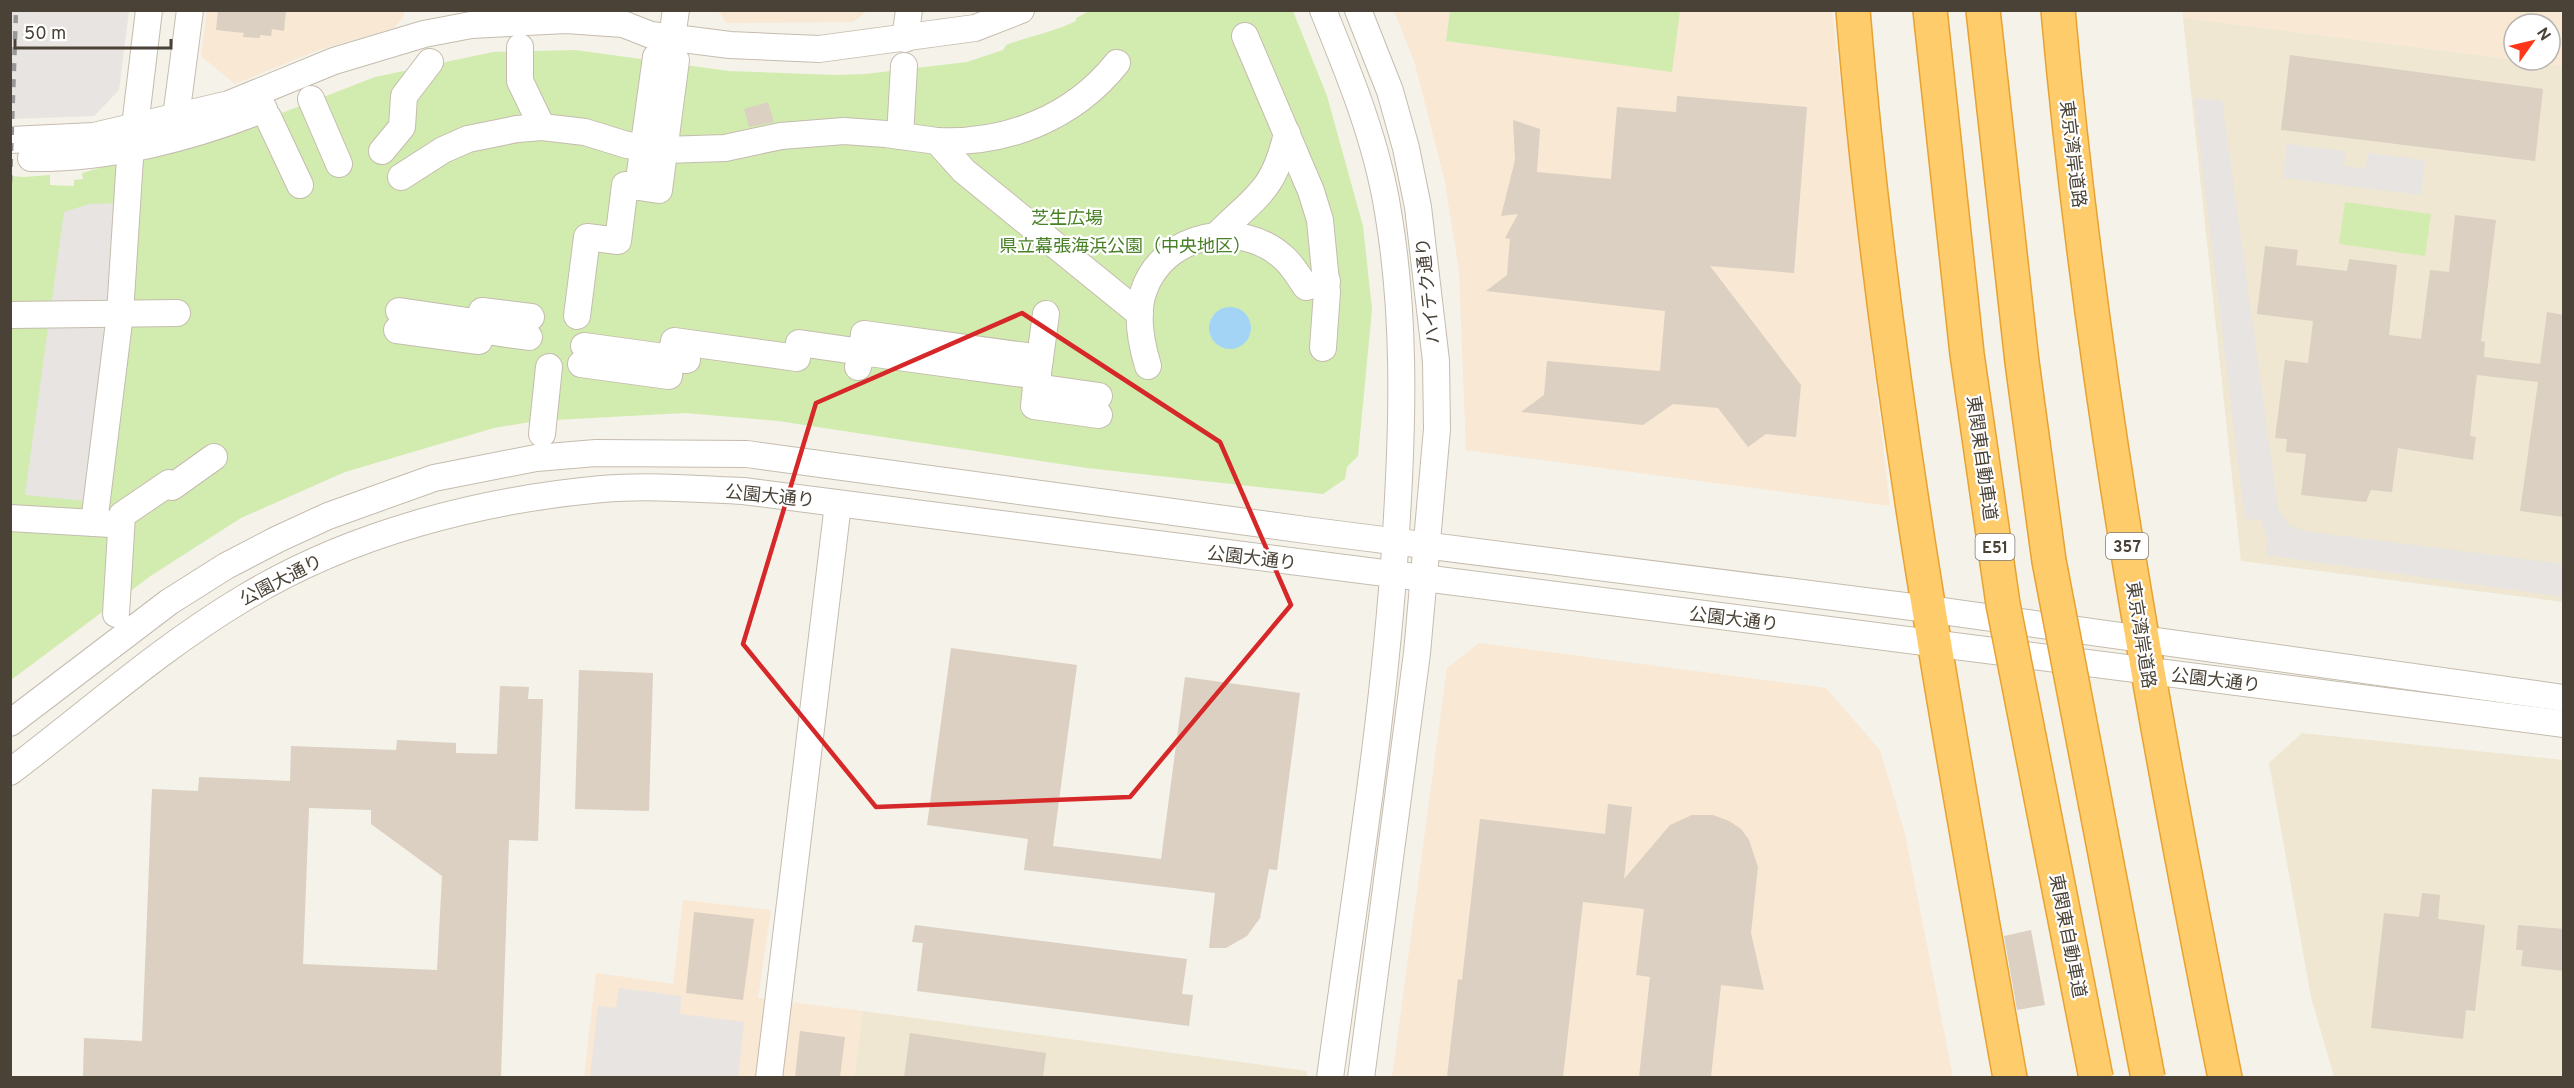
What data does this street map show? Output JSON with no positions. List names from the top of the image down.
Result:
{
  "streets": {
    "highway": [
      "東京湾岸道路",
      "東関東自動車道",
      "357",
      "E51"
    ],
    "street": ["ハイテク通り", "公園大通り"]
  },
  "crossings": [
    ["東京湾岸道路", "公園大通り"],
    ["ハイテク通り", "公園大通り"]
  ],
  "parks": ["芝生広場", "県立幕張海浜公園（中央地区）"],
  "scale_bar": "50 m",
  "north": "top right"
}
